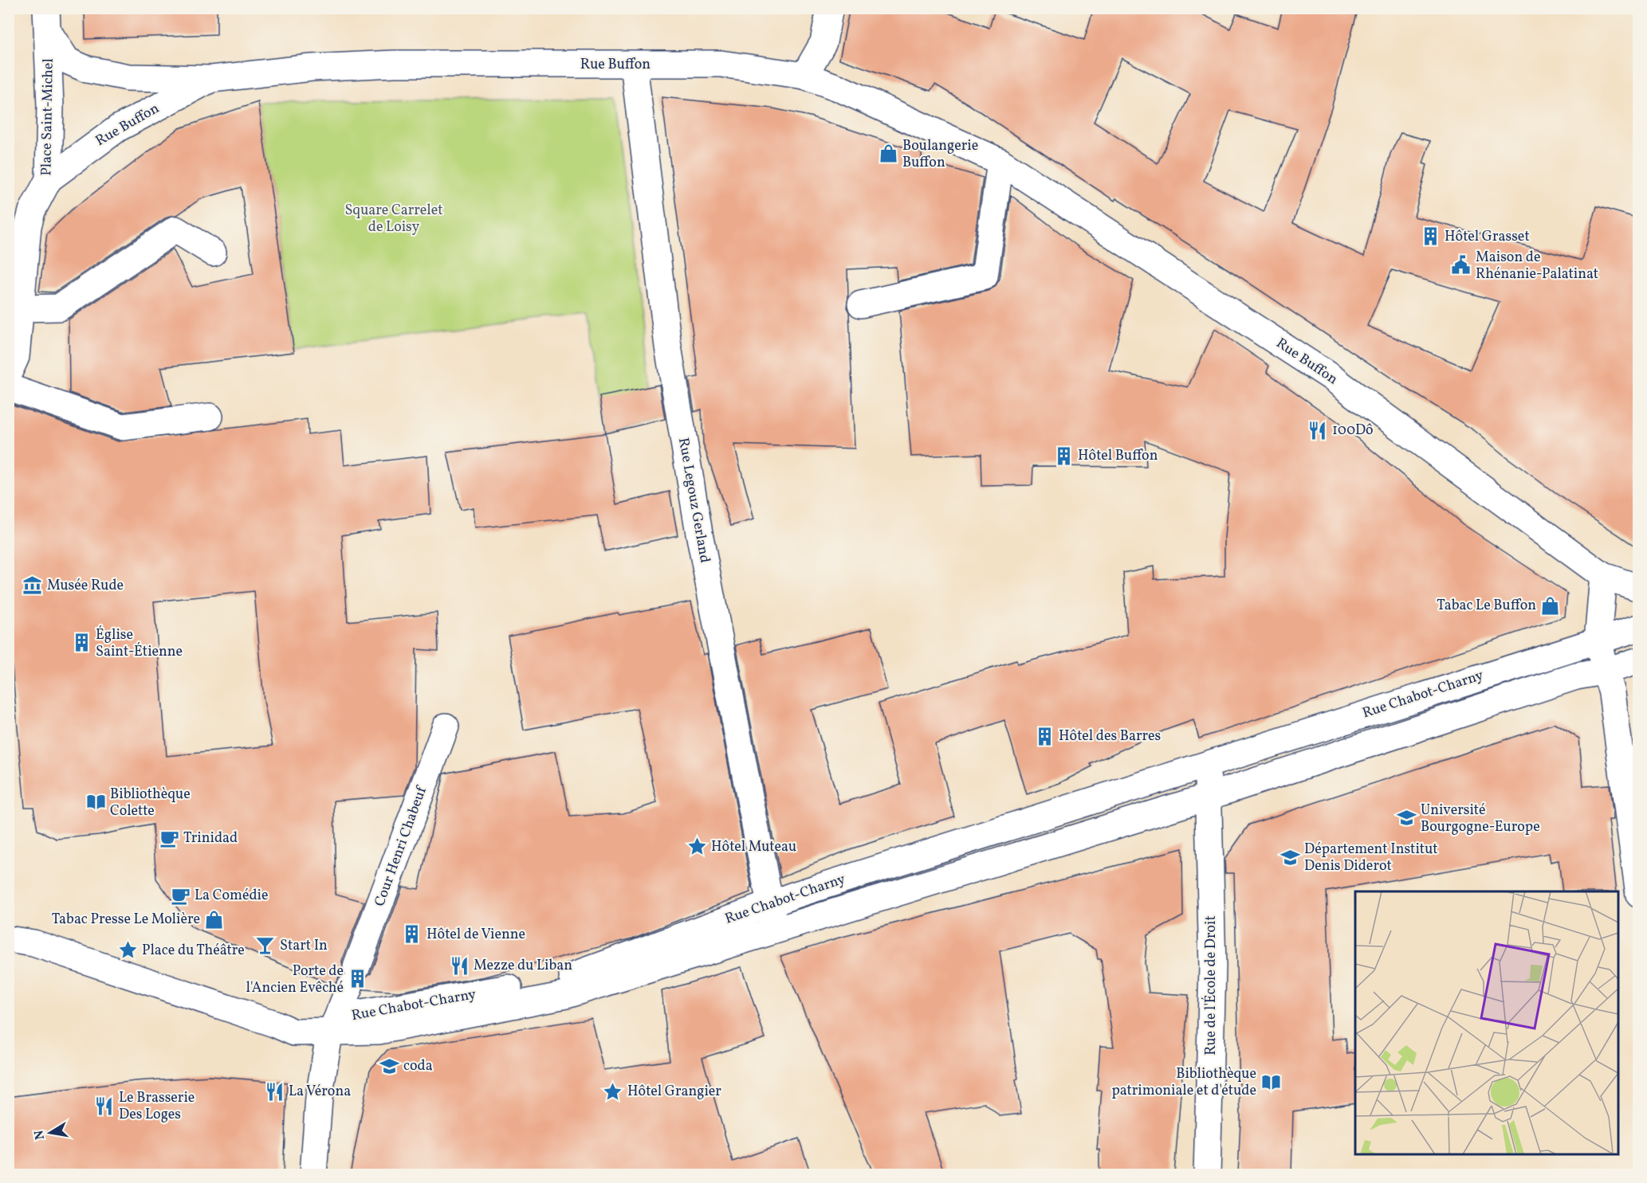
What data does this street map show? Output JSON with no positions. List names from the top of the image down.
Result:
{
  "streets": {
    "street": [
      "Rue Buffon",
      "Place Saint-Michel",
      "Rue Legouz Gerland",
      "Rue Chabot-Charny",
      "Cour Henri Chabeuf",
      "Rue de l'École de Droit"
    ]
  },
  "crossings": [
    ["Rue Buffon", "Place Saint-Michel"],
    ["Rue Buffon", "Rue Legouz Gerland"],
    ["Rue Legouz Gerland", "Rue Chabot-Charny"],
    ["Rue Chabot-Charny", "Cour Henri Chabeuf"],
    ["Rue Chabot-Charny", "Rue de l'École de Droit"]
  ],
  "parks": ["Square Carrelet de Loisy"],
  "places": {
    "shop": ["Boulangerie Buffon", "Tabac Le Buffon", "Tabac Presse Le Molière"],
    "building": [
      "Hôtel Grasset",
      "Hôtel Buffon",
      "Église Saint-Étienne",
      "Hôtel des Barres",
      "Hôtel de Vienne",
      "Porte de l'Ancien Evêché"
    ],
    "public building": ["Maison de Rhénanie-Palatinat"],
    "restaurant": [
      "100Dô",
      "Mezze du Liban",
      "La Vérona",
      "Le Brasserie Des Loges"
    ],
    "museum": ["Musée Rude"],
    "library": ["Bibliothèque Colette", "Bibliothèque patrimoniale et d'étude"],
    "school or university": ["Université Bourgogne-Europe", "Département Institut Denis Diderot", "coda"],
    "cafe": ["Trinidad", "La Comédie"],
    "place": ["Hôtel Muteau", "Place du Théâtre", "Hôtel Grangier"],
    "bar": ["Start In"]
  },
  "north": "left"
}
